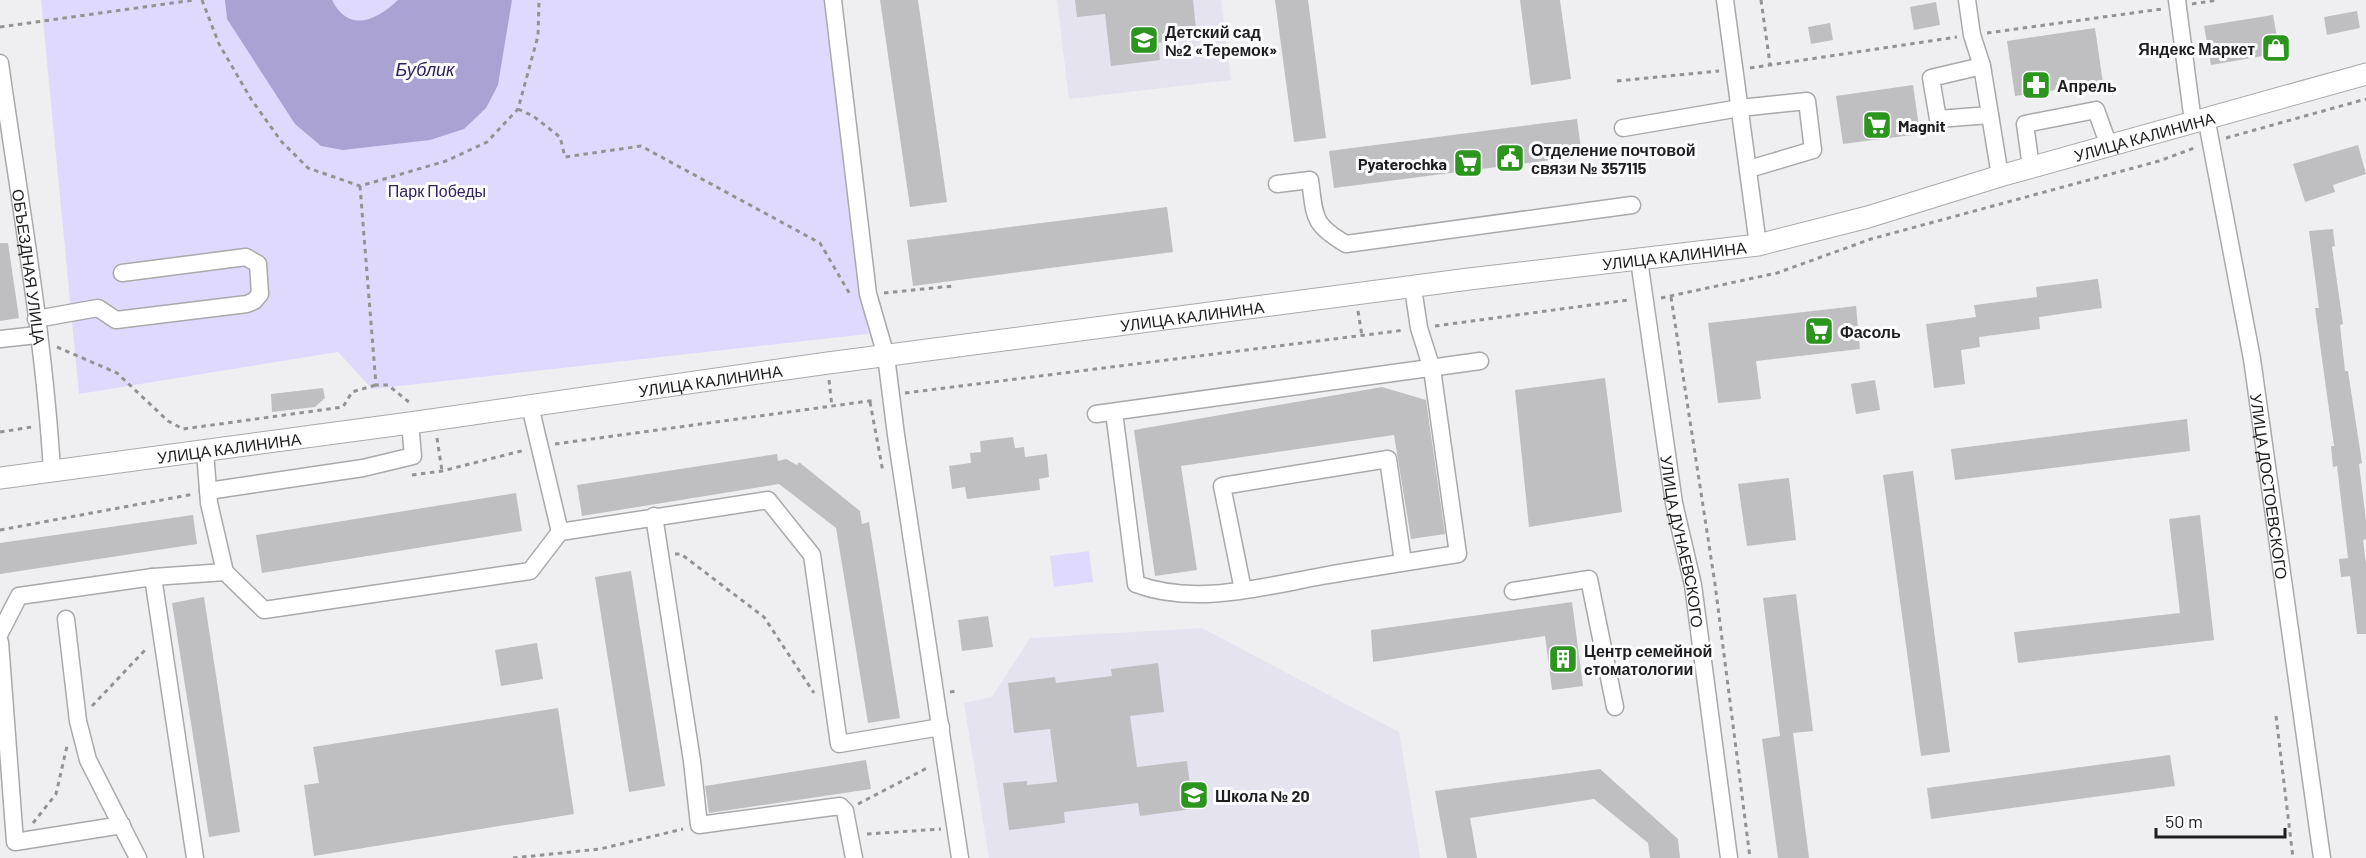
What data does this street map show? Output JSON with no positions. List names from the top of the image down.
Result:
{
  "streets": {
    "main road": ["УЛИЦА КАЛИНИНА"],
    "street": ["ОБЪЕЗДНАЯ УЛИЦА", "УЛИЦА ДОСТОЕВСКОГО", "УЛИЦА ДУНАЕВСКОГО"]
  },
  "crossings": [
    ["УЛИЦА КАЛИНИНА", "ОБЪЕЗДНАЯ УЛИЦА"],
    ["УЛИЦА КАЛИНИНА", "УЛИЦА ДОСТОЕВСКОГО"],
    ["УЛИЦА КАЛИНИНА", "УЛИЦА ДУНАЕВСКОГО"]
  ],
  "water": ["Бублик"],
  "parks": ["Парк Победы"],
  "places": {
    "school or university": ["Детский сад №2 «Теремок»", "Школа № 20"],
    "shop": ["Яндекс Маркет"],
    "pharmacy": ["Апрель"],
    "supermarket": ["Magnit", "Pyaterochka", "Фасоль"],
    "public building": ["Отделение почтовой связи № 357115"],
    "building": ["Центр cемейной cтоматологии"]
  },
  "scale_bar": "50 m"
}
